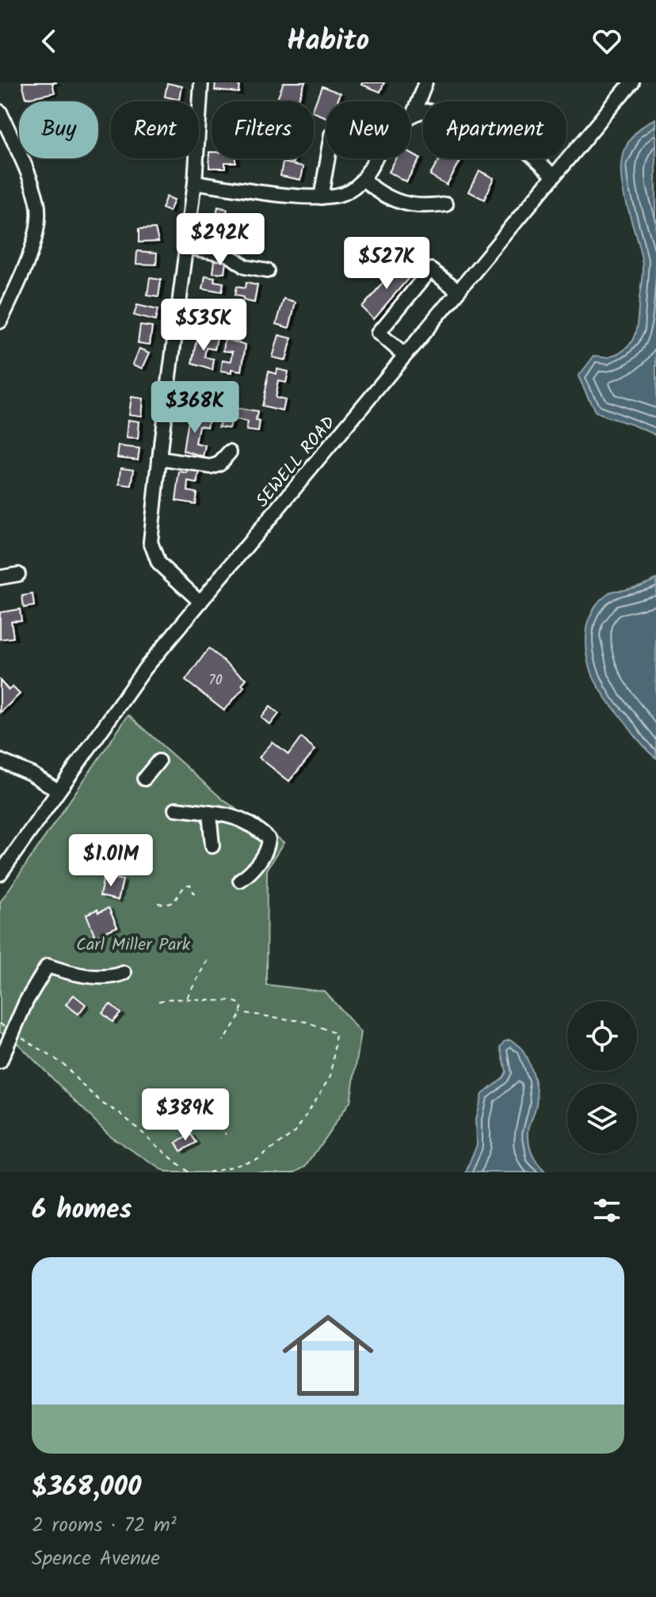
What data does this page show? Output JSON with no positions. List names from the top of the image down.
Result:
{
  "streets": {
    "street": ["SEWELL ROAD"]
  },
  "parks": ["Carl Miller Park"],
  "house_numbers": ["70"],
  "page": {
    "header": "Habito",
    "chip": [
      "Buy",
      "Rent",
      "Filters",
      "New",
      "Apartment"
    ],
    "price": [
      "$292K",
      "$527K",
      "$535K",
      "$368K",
      "$1.01M",
      "$389K"
    ],
    "heading": "6 homes",
    "list": [
      {
        "name": "$368,000",
        "note": "2 rooms · 72 m² · Spence Avenue"
      }
    ]
  }
}
